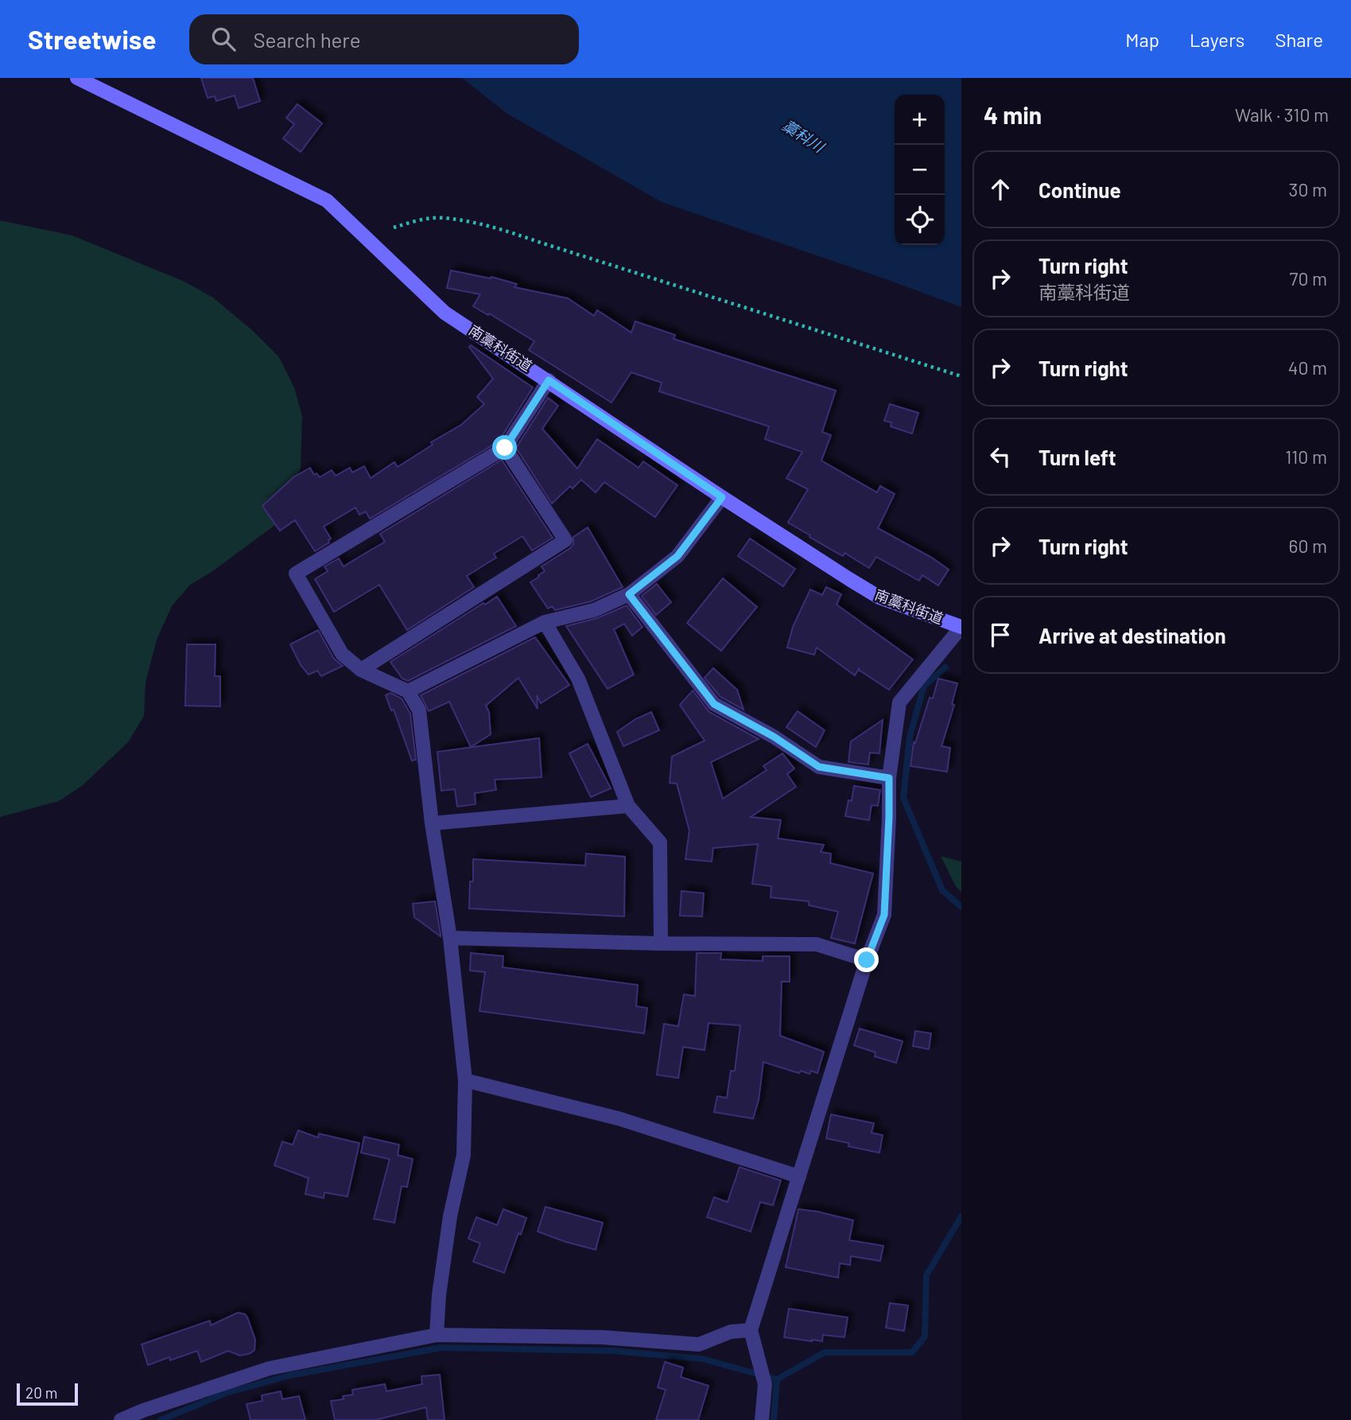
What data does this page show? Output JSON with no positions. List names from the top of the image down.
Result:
{
  "streets": {
    "main road": ["南藁科街道"]
  },
  "water": ["藁科川"],
  "scale_bar": "20 m",
  "page": {
    "header": "Streetwise",
    "search": "Search here",
    "nav": ["Map", "Layers", "Share"],
    "heading": ["4 min", "Walk · 310 m"],
    "map_buttons": ["+", "−"],
    "list": [
      ["Continue", "30 m"],
      ["Turn right", "南藁科街道", "70 m"],
      ["Turn right", "40 m"],
      ["Turn left", "110 m"],
      ["Turn right", "60 m"],
      "Arrive at destination"
    ],
    "scale": "20 m"
  }
}
